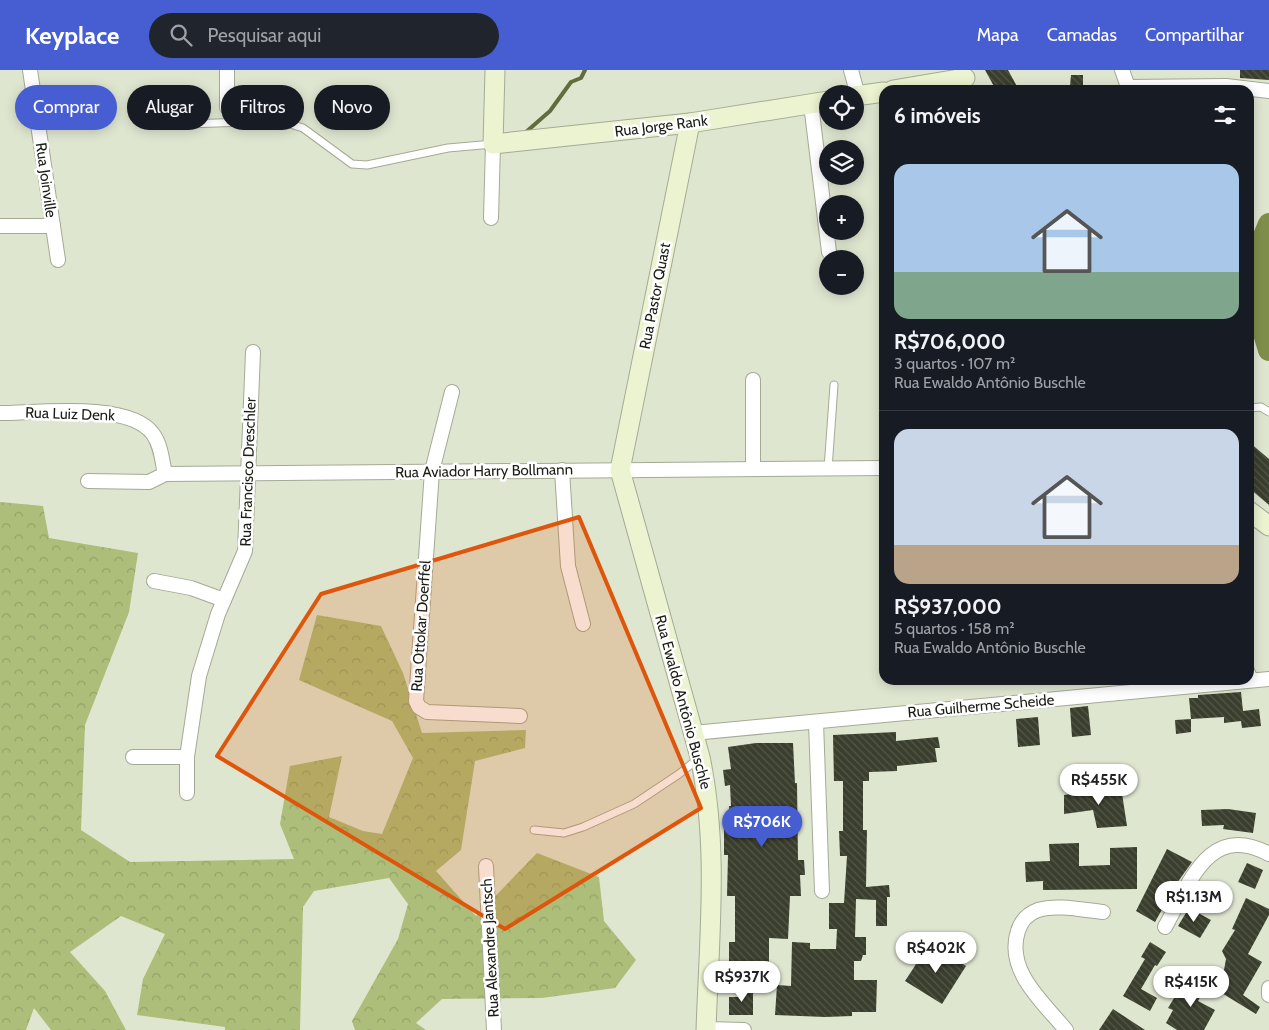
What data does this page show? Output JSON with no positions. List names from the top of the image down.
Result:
{
  "streets": {
    "street": [
      "Rua Jorge Rank",
      "Rua Joinville",
      "Rua Pastor Quast",
      "Rua Luiz Denk",
      "Rua Aviador Harry Bollmann",
      "Rua Francisco Dreschler",
      "Rua Ottokar Doerffel",
      "Rua Ewaldo Antônio Buschle",
      "Rua Guilherme Scheide",
      "Rua Alexandre Jantsch"
    ]
  },
  "crossings": [
    ["Rua Jorge Rank", "Rua Pastor Quast"],
    ["Rua Pastor Quast", "Rua Aviador Harry Bollmann"],
    ["Rua Pastor Quast", "Rua Ewaldo Antônio Buschle"],
    ["Rua Luiz Denk", "Rua Aviador Harry Bollmann"],
    ["Rua Aviador Harry Bollmann", "Rua Francisco Dreschler"],
    ["Rua Aviador Harry Bollmann", "Rua Ottokar Doerffel"],
    ["Rua Aviador Harry Bollmann", "Rua Ewaldo Antônio Buschle"],
    ["Rua Ewaldo Antônio Buschle", "Rua Guilherme Scheide"]
  ],
  "page": {
    "header": "Keyplace",
    "search": "Pesquisar aqui",
    "nav": ["Mapa", "Camadas", "Compartilhar"],
    "map_buttons": ["+", "−"],
    "chip": [
      "Comprar",
      "Alugar",
      "Filtros",
      "Novo"
    ],
    "heading": "6 imóveis",
    "list": [
      {
        "name": "R$706,000",
        "note": "3 quartos · 107 m² · Rua Ewaldo Antônio Buschle"
      },
      {
        "name": "R$937,000",
        "note": "5 quartos · 158 m² · Rua Ewaldo Antônio Buschle"
      }
    ],
    "price": [
      "R$455K",
      "R$706K",
      "R$1.13M",
      "R$402K",
      "R$937K",
      "R$415K"
    ]
  }
}
